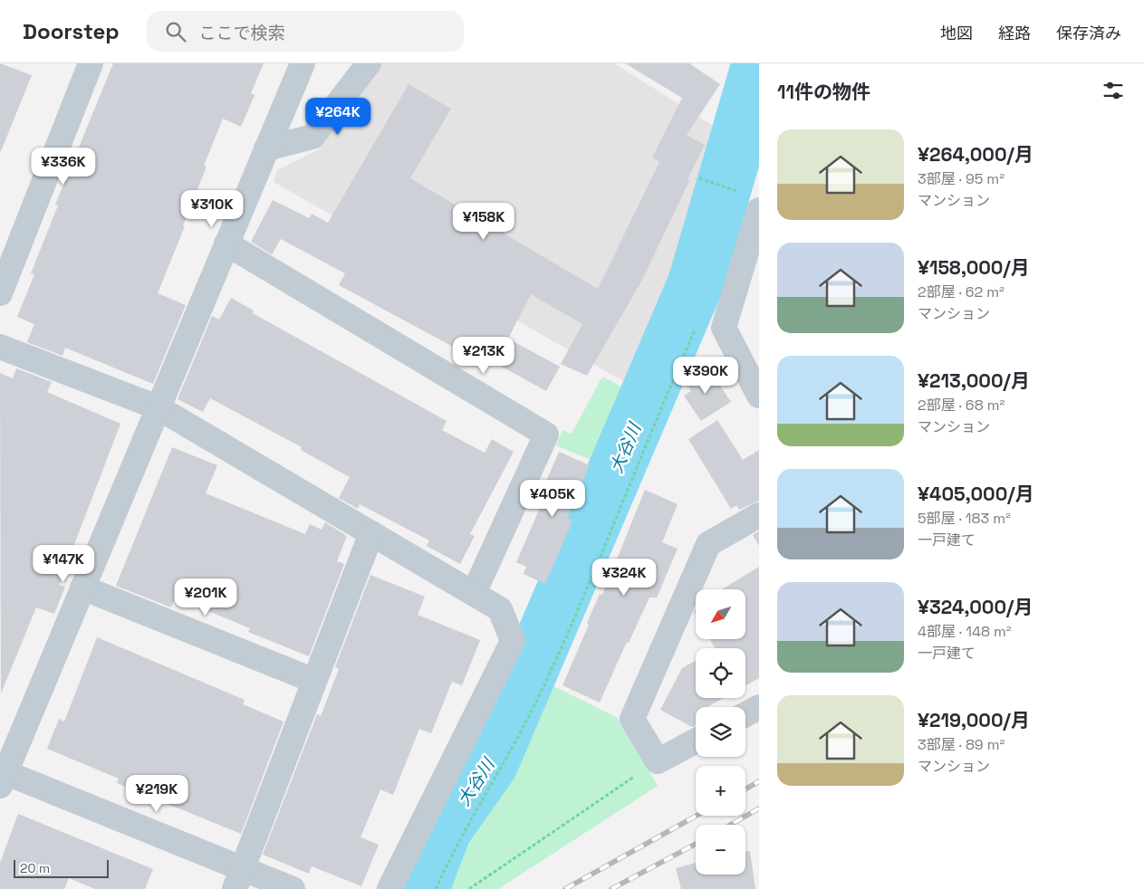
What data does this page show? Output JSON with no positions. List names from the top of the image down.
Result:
{
  "water": ["大谷川"],
  "scale_bar": "20 m",
  "north": "bottom left",
  "page": {
    "header": "Doorstep",
    "search": "ここで検索",
    "nav": ["地図", "経路", "保存済み"],
    "heading": "11件の物件",
    "price": [
      "¥264K",
      "¥336K",
      "¥310K",
      "¥158K",
      "¥213K",
      "¥390K",
      "¥405K",
      "¥147K",
      "¥324K",
      "¥201K",
      "¥219K"
    ],
    "list": [
      {
        "name": "¥264,000/月",
        "note": "3部屋 · 95 m² · マンション"
      },
      {
        "name": "¥158,000/月",
        "note": "2部屋 · 62 m² · マンション"
      },
      {
        "name": "¥213,000/月",
        "note": "2部屋 · 68 m² · マンション"
      },
      {
        "name": "¥405,000/月",
        "note": "5部屋 · 183 m² · 一戸建て"
      },
      {
        "name": "¥324,000/月",
        "note": "4部屋 · 148 m² · 一戸建て"
      },
      {
        "name": "¥219,000/月",
        "note": "3部屋 · 89 m² · マンション"
      }
    ],
    "map_buttons": ["+", "−"],
    "scale": "20 m"
  }
}
